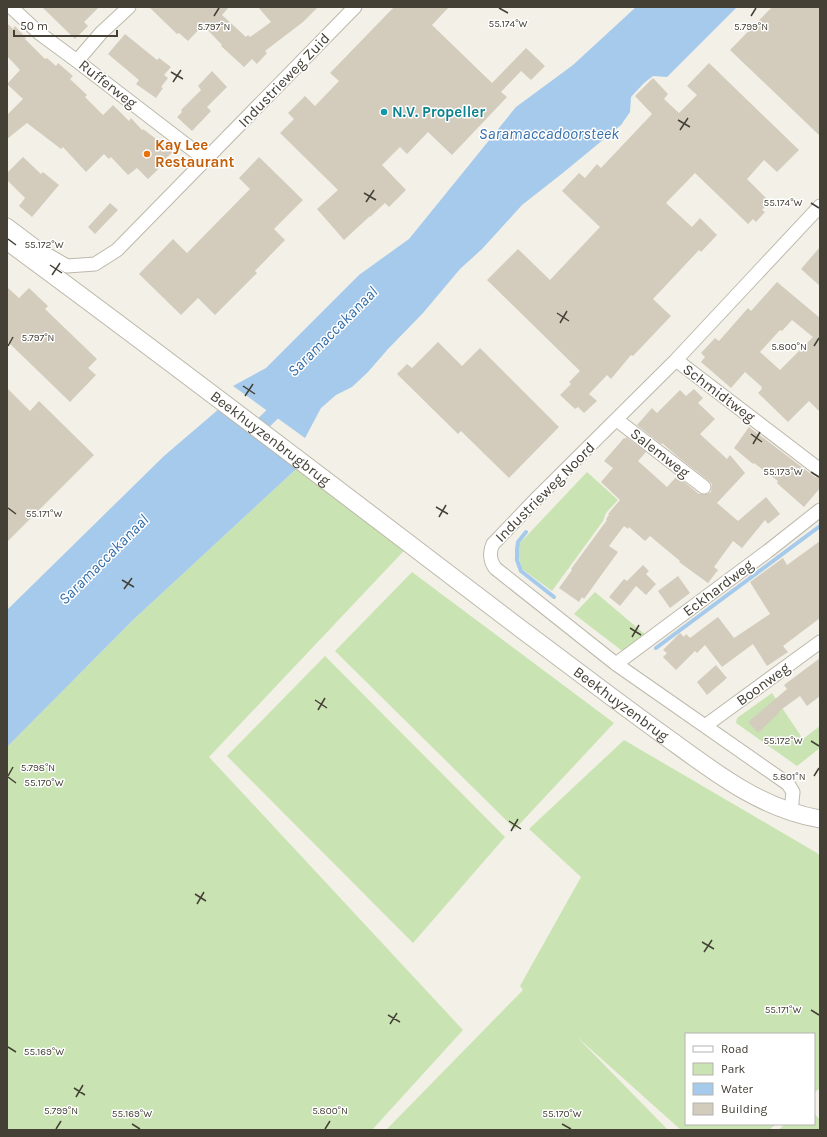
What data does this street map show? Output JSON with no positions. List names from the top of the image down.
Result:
{
  "streets": {
    "street": [
      "Industrieweg Zuid",
      "Rufferweg",
      "Schmidtweg",
      "Beekhuyzenbrugbrug",
      "Salemweg",
      "Industrieweg Noord",
      "Eckhardweg",
      "Boonweg",
      "Beekhuyzenbrug"
    ]
  },
  "crossings": [
    ["Industrieweg Zuid", "Rufferweg"],
    ["Schmidtweg", "Industrieweg Noord"],
    ["Beekhuyzenbrugbrug", "Beekhuyzenbrug"],
    ["Salemweg", "Industrieweg Noord"],
    ["Industrieweg Noord", "Eckhardweg"],
    ["Industrieweg Noord", "Boonweg"],
    ["Industrieweg Noord", "Beekhuyzenbrug"]
  ],
  "water": ["Saramaccadoorsteek", "Saramaccakanaal"],
  "places": ["N.V. Propeller", "Kay Lee Restaurant"],
  "legend": [
    "Road",
    "Park",
    "Water",
    "Building"
  ],
  "scale_bar": "50 m",
  "coordinates": [
    "55.174°W",
    "5.797°N",
    "5.799°N",
    "55.172°W",
    "5.800°N",
    "55.173°W",
    "55.171°W",
    "5.798°N",
    "5.801°N",
    "55.170°W",
    "55.169°W"
  ]
}
